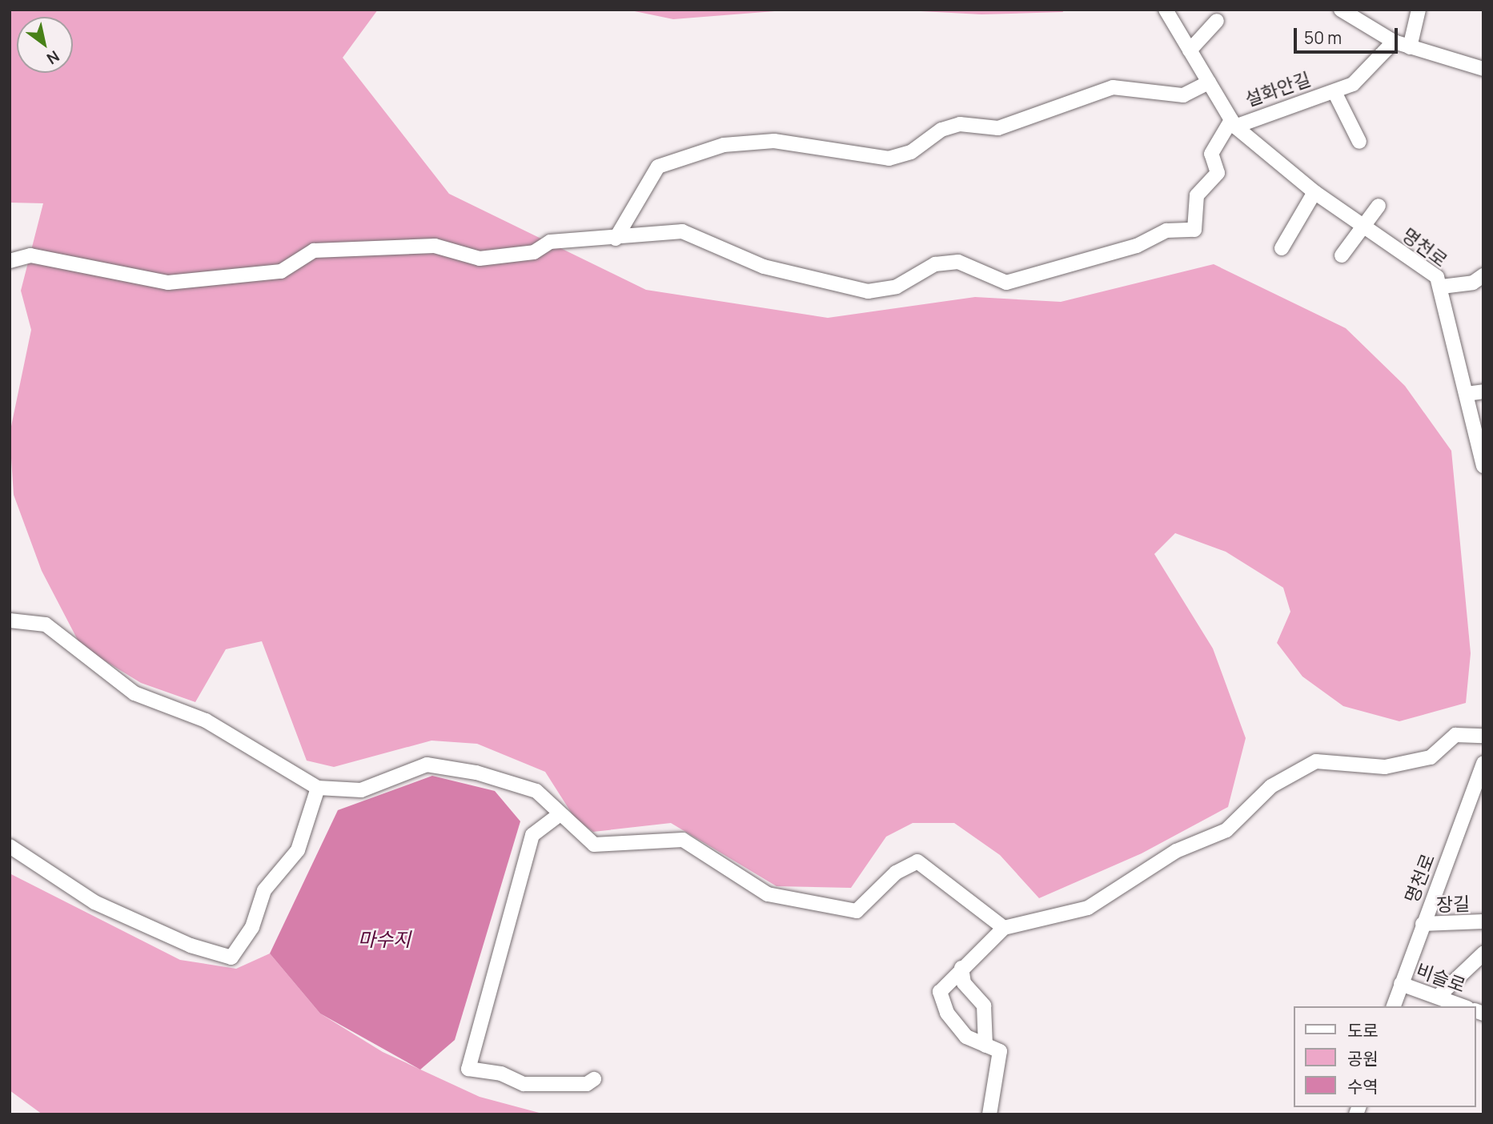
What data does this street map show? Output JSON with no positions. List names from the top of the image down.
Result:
{
  "streets": {
    "street": [
      "설화안길",
      "명천로",
      "장길",
      "비슬로"
    ]
  },
  "crossings": [
    ["설화안길", "명천로"],
    ["명천로", "장길"],
    ["명천로", "비슬로"]
  ],
  "water": ["마수지"],
  "legend": ["도로", "공원", "수역"],
  "scale_bar": "50 m",
  "north": "bottom right"
}
